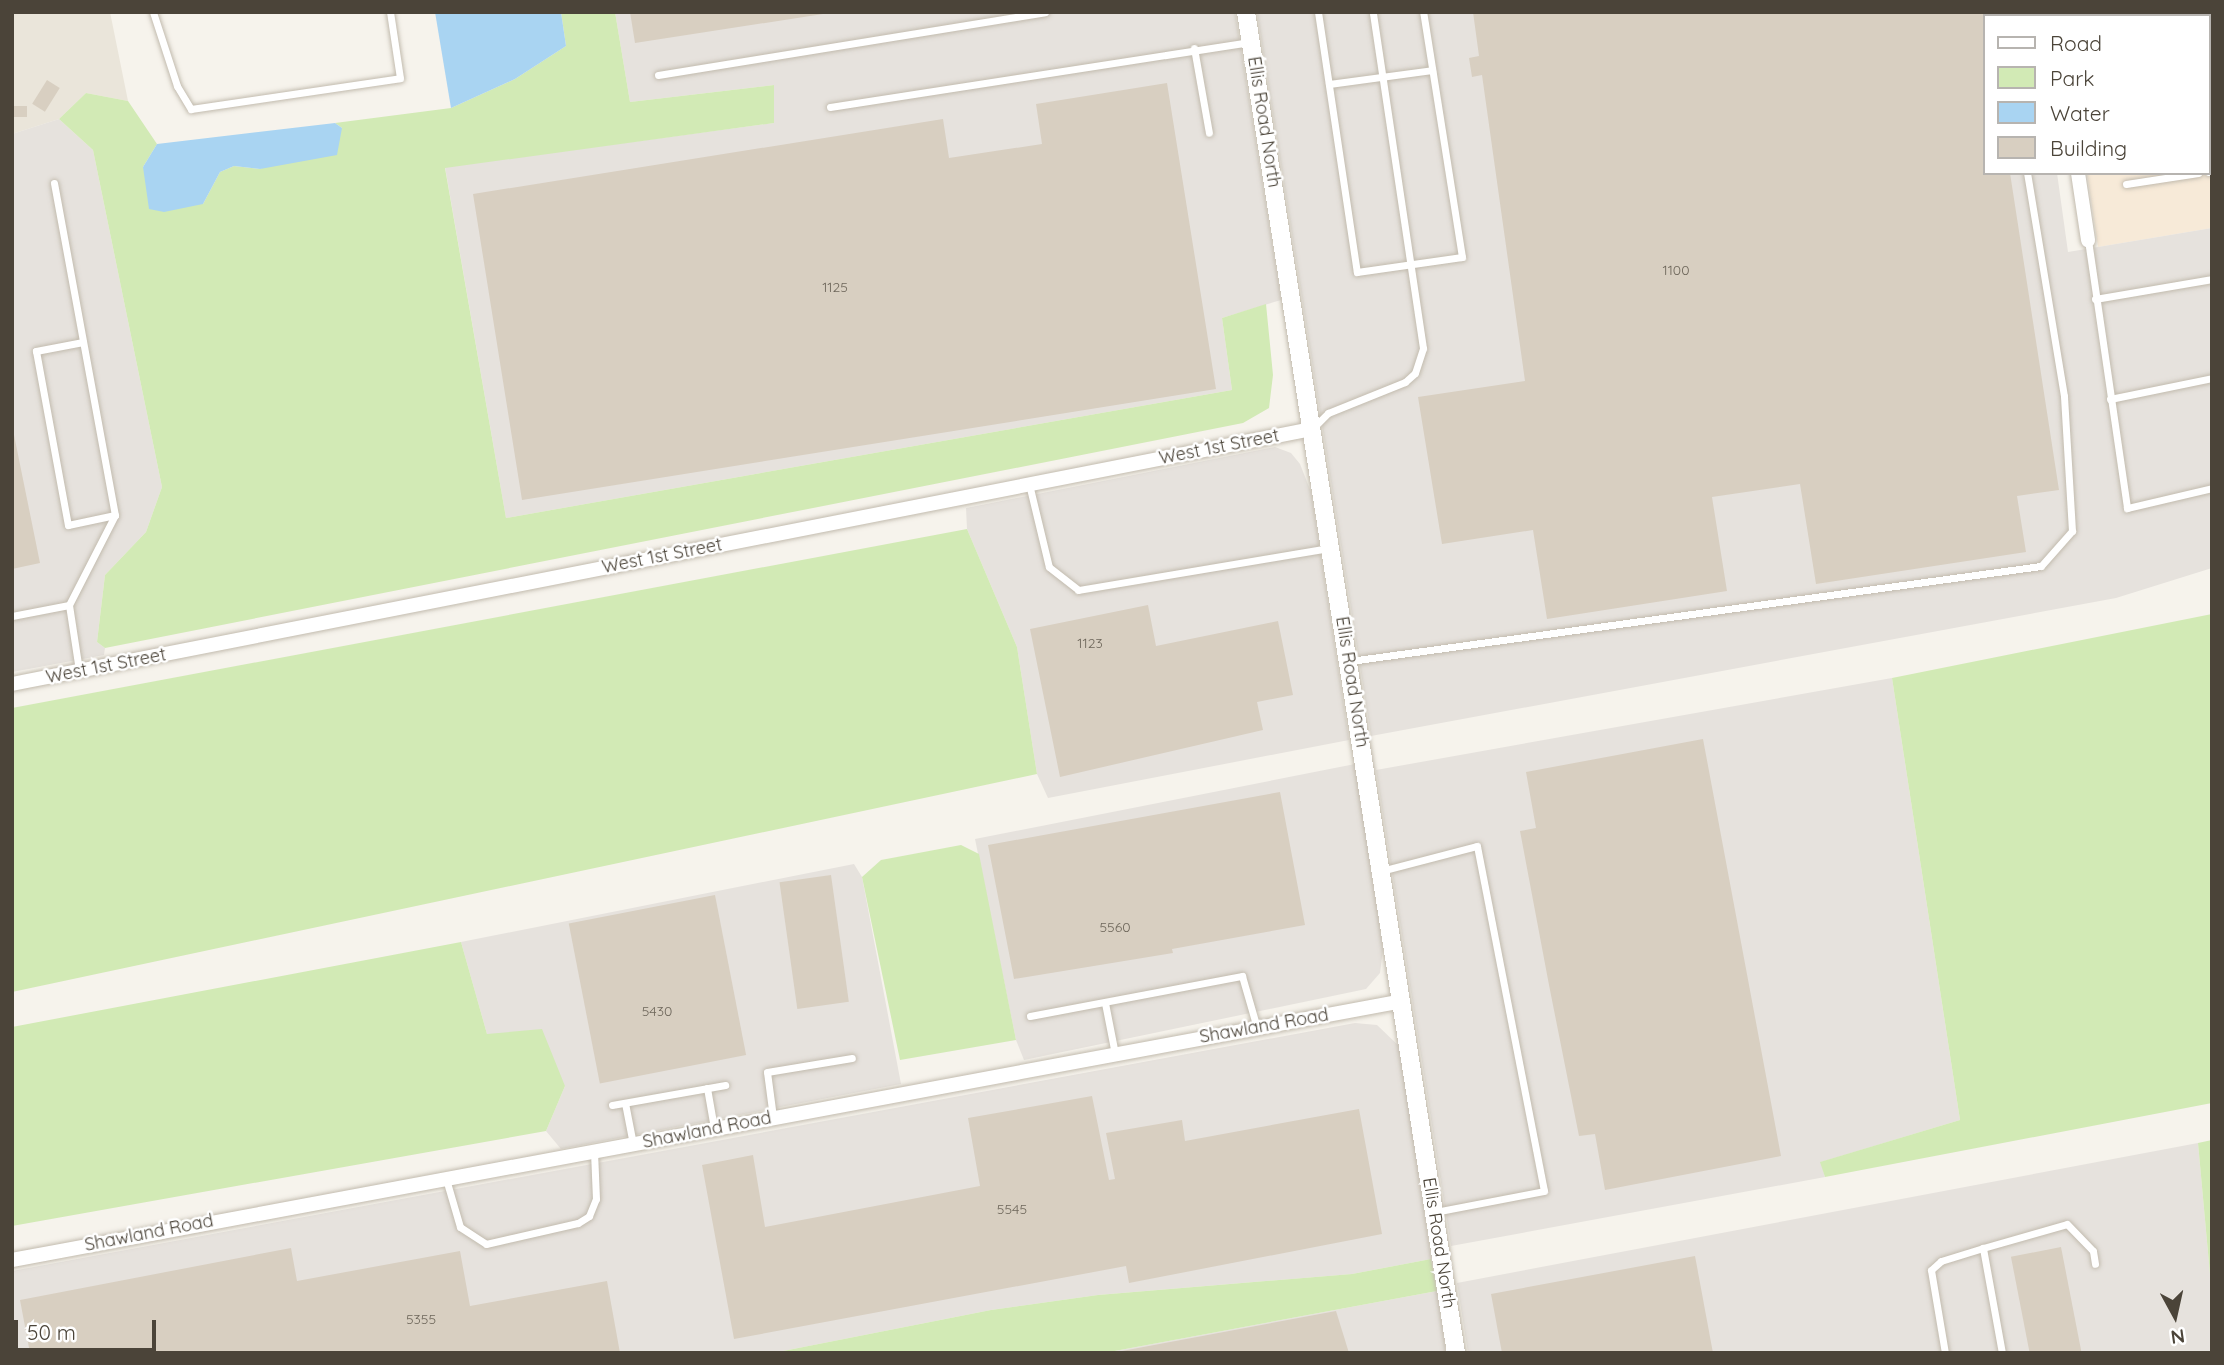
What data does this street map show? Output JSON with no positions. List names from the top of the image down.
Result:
{
  "streets": {
    "street": ["Ellis Road North", "West 1st Street", "Shawland Road"]
  },
  "crossings": [
    ["Ellis Road North", "West 1st Street"],
    ["Ellis Road North", "Shawland Road"]
  ],
  "house_numbers": [
    "1100",
    "1125",
    "1123",
    "5560",
    "5430",
    "5545",
    "5355"
  ],
  "legend": [
    "Road",
    "Park",
    "Water",
    "Building"
  ],
  "scale_bar": "50 m",
  "north": "bottom"
}
